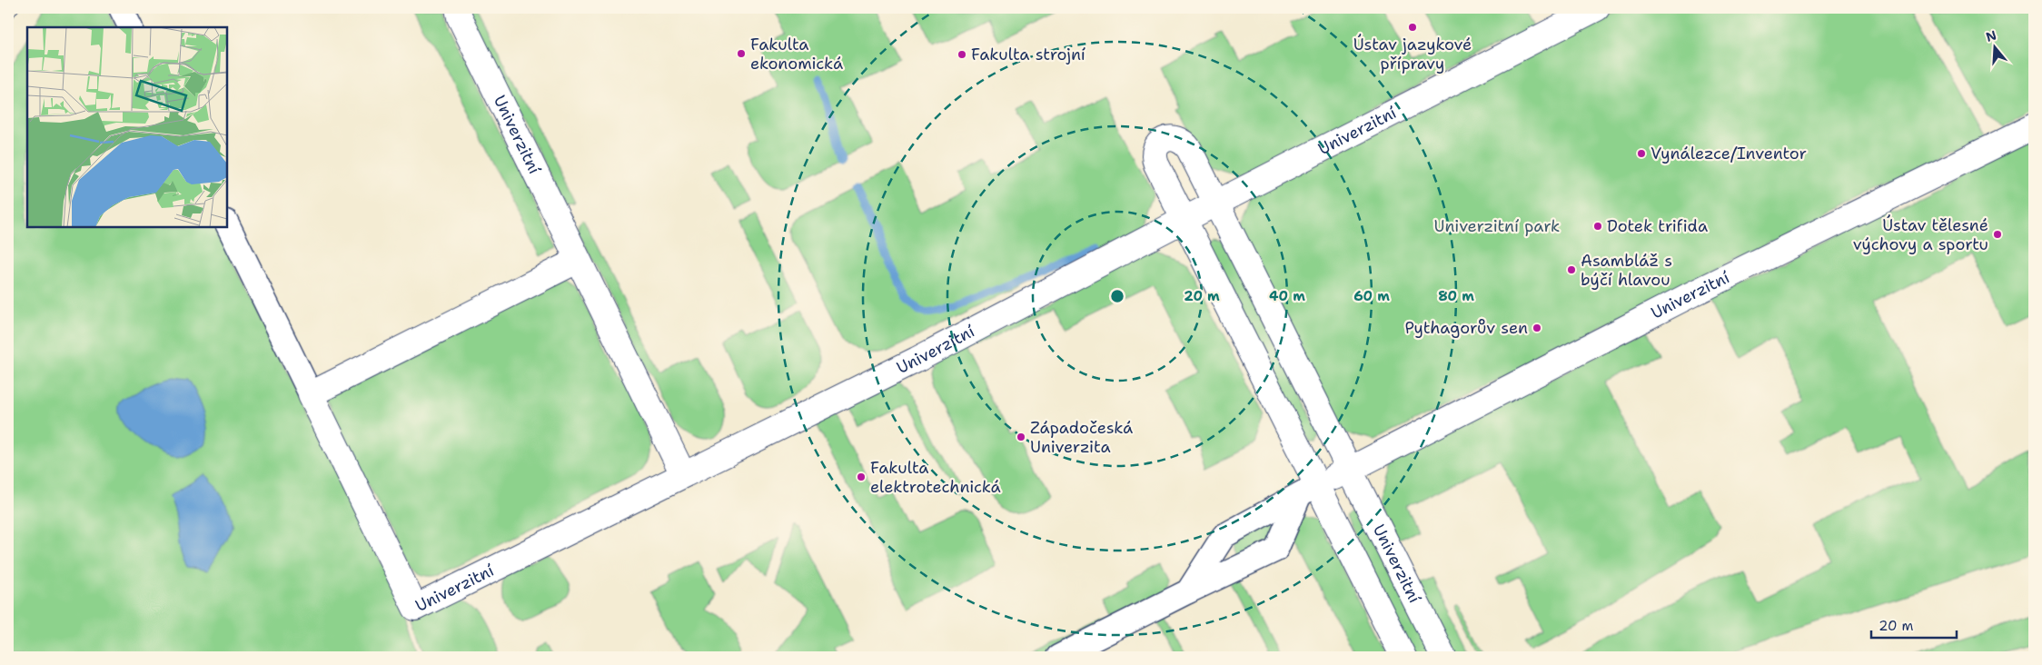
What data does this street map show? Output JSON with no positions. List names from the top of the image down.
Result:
{
  "streets": {
    "street": ["Univerzitní"]
  },
  "parks": ["Univerzitní park"],
  "places": [
    "Ústav jazykové přípravy",
    "Fakulta ekonomická",
    "Fakulta strojní",
    "Vynálezce/Inventor",
    "Dotek trifida",
    "Ústav tělesné výchovy a sportu",
    "Asambláž s býčí hlavou",
    "Pythagorův sen",
    "Západočeská Univerzita",
    "Fakulta elektrotechnická"
  ],
  "scale_bar": "20 m",
  "north": "top",
  "rings": [
    "20 m",
    "40 m",
    "60 m",
    "80 m"
  ]
}
